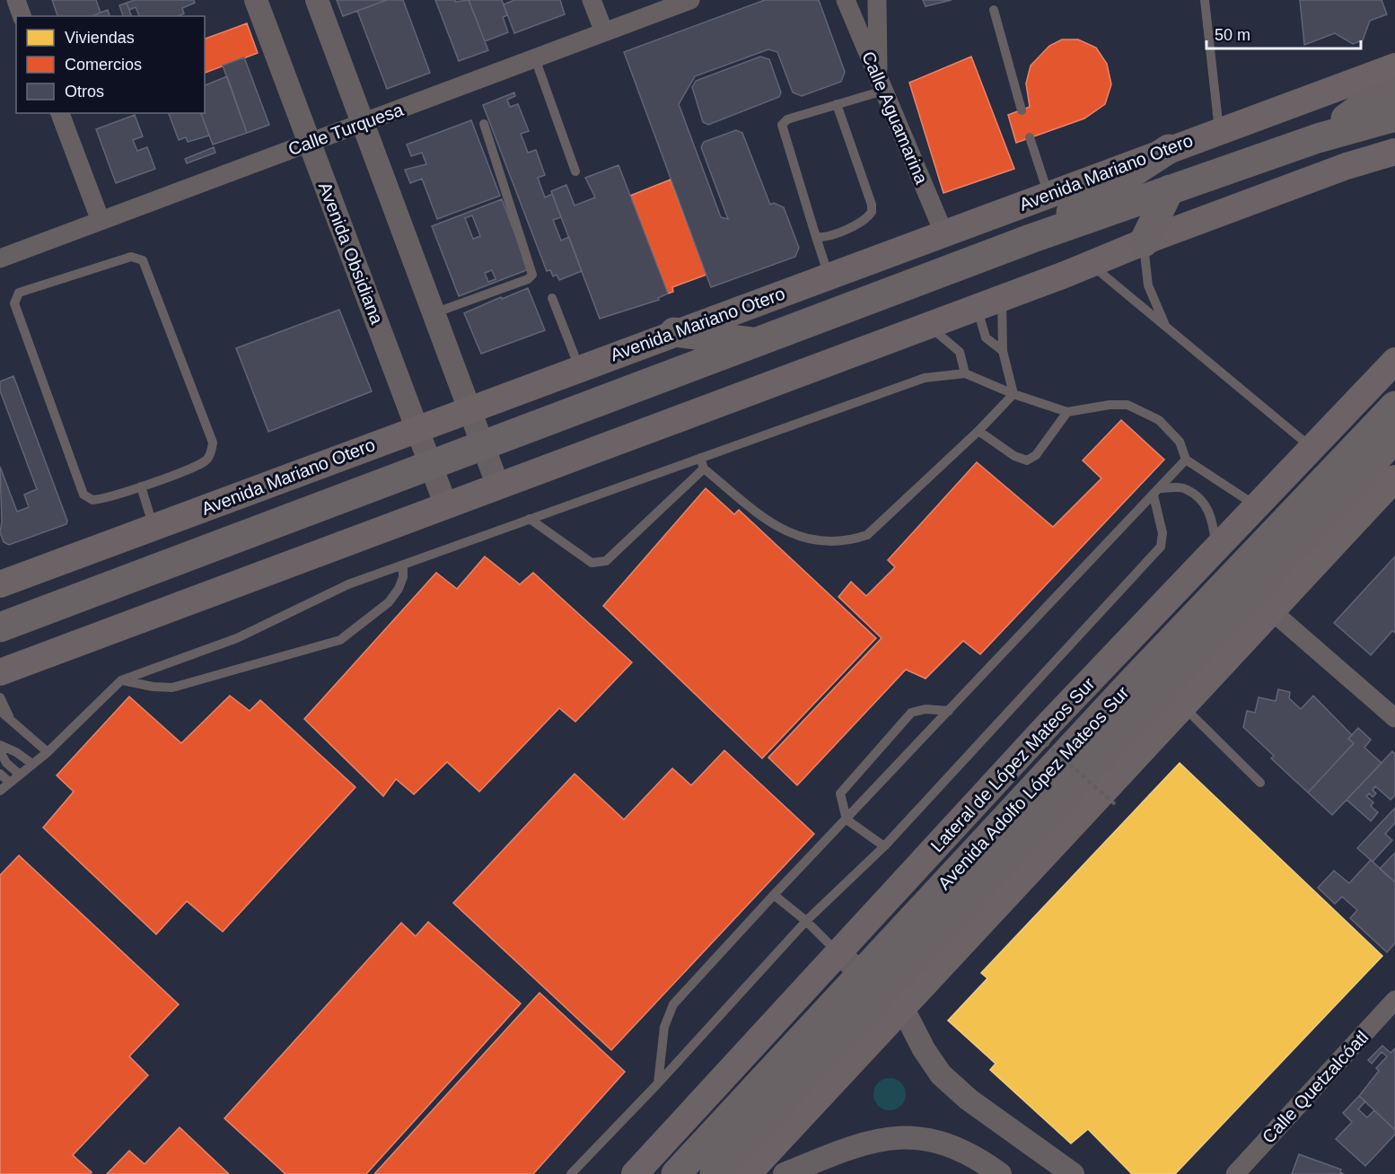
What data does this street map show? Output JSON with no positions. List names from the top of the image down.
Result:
{
  "streets": {
    "main road": ["Avenida Mariano Otero", "Lateral de López Mateos Sur", "Avenida Adolfo López Mateos Sur"],
    "street": [
      "Calle Aguamarina",
      "Calle Turquesa",
      "Avenida Obsidiana",
      "Calle Quetzalcóatl"
    ]
  },
  "crossings": [
    ["Calle Aguamarina", "Avenida Mariano Otero"],
    ["Calle Turquesa", "Avenida Obsidiana"],
    ["Avenida Mariano Otero", "Avenida Obsidiana"]
  ],
  "legend": ["Viviendas", "Comercios", "Otros"],
  "scale_bar": "50 m"
}
